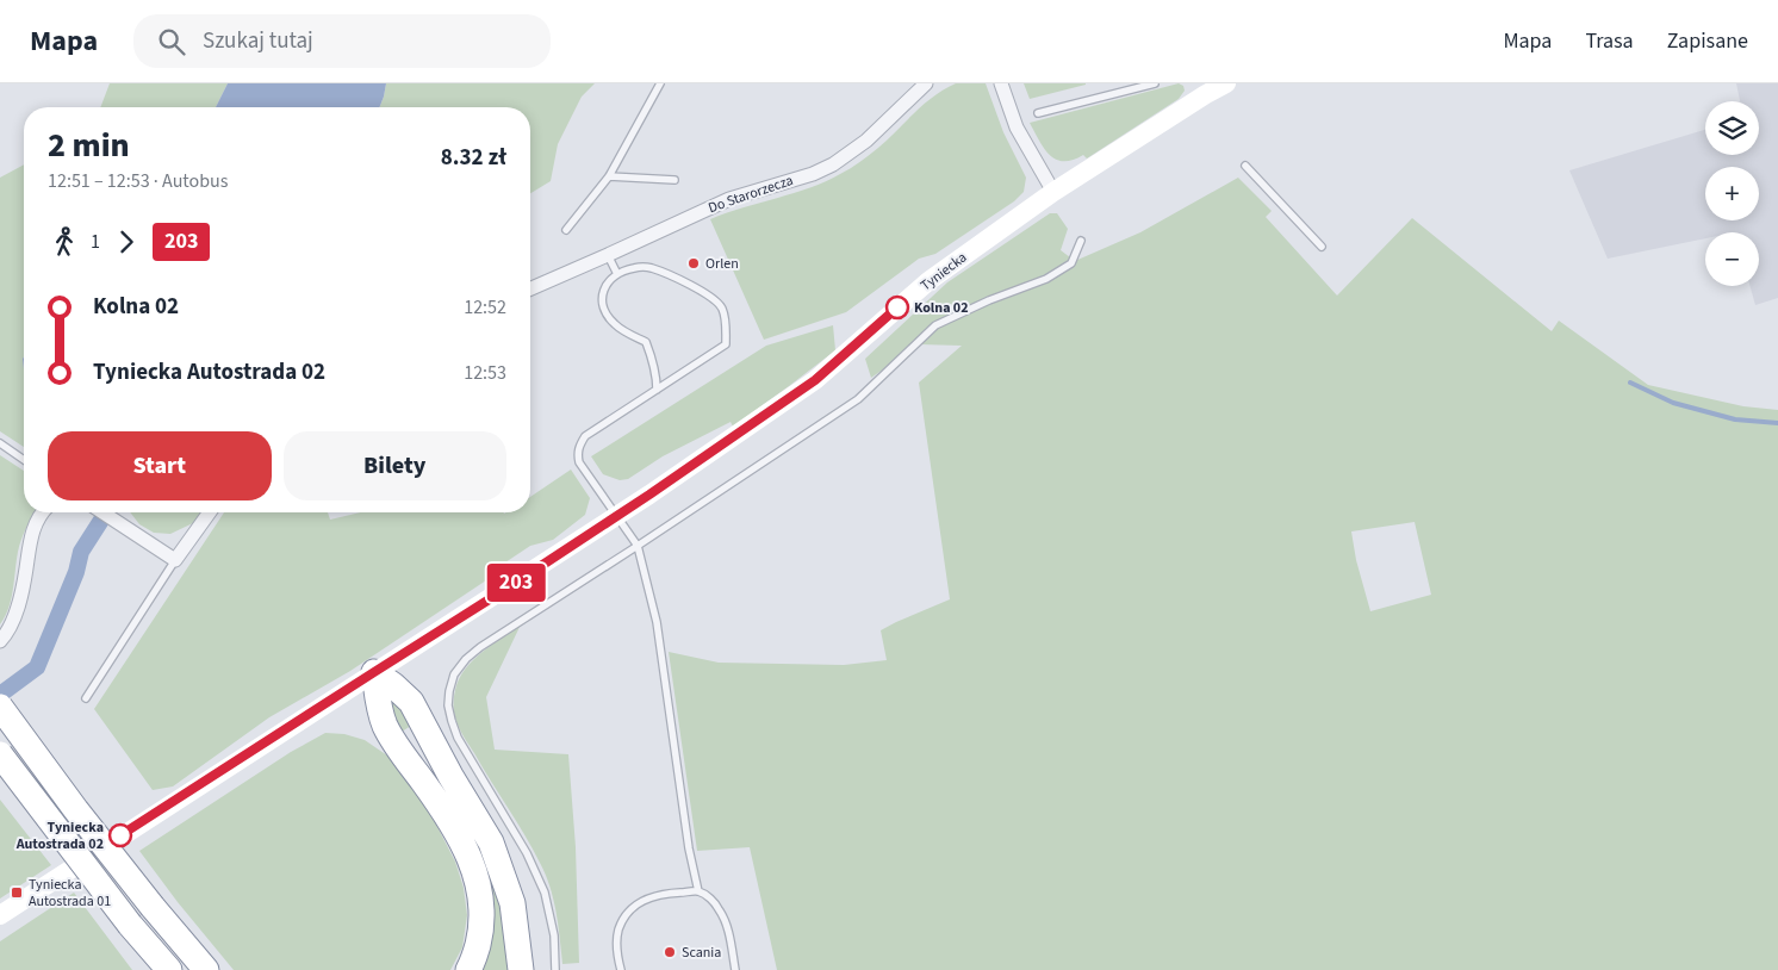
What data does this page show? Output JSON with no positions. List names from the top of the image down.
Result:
{
  "streets": {
    "street": ["Do Starorzecza", "Tyniecka"]
  },
  "places": {
    "other": [
      "Orlen",
      "Kolna 02",
      "Tyniecka Autostrada 02",
      "Scania"
    ],
    "transit": ["Tyniecka Autostrada 01"]
  },
  "lines": ["bus line 203"],
  "page": {
    "header": "Mapa",
    "search": "Szukaj tutaj",
    "nav": ["Mapa", "Trasa", "Zapisane"],
    "on_map": "203",
    "map_buttons": ["+", "−"],
    "heading": ["2 min", "12:51 – 12:53 · Autobus", "8.32 zł"],
    "legs": ["1", "203"],
    "list": [
      {
        "name": "Kolna 02",
        "value": "12:52"
      },
      {
        "name": "Tyniecka Autostrada 02",
        "value": "12:53"
      }
    ],
    "buttons": ["Start", "Bilety"]
  }
}
